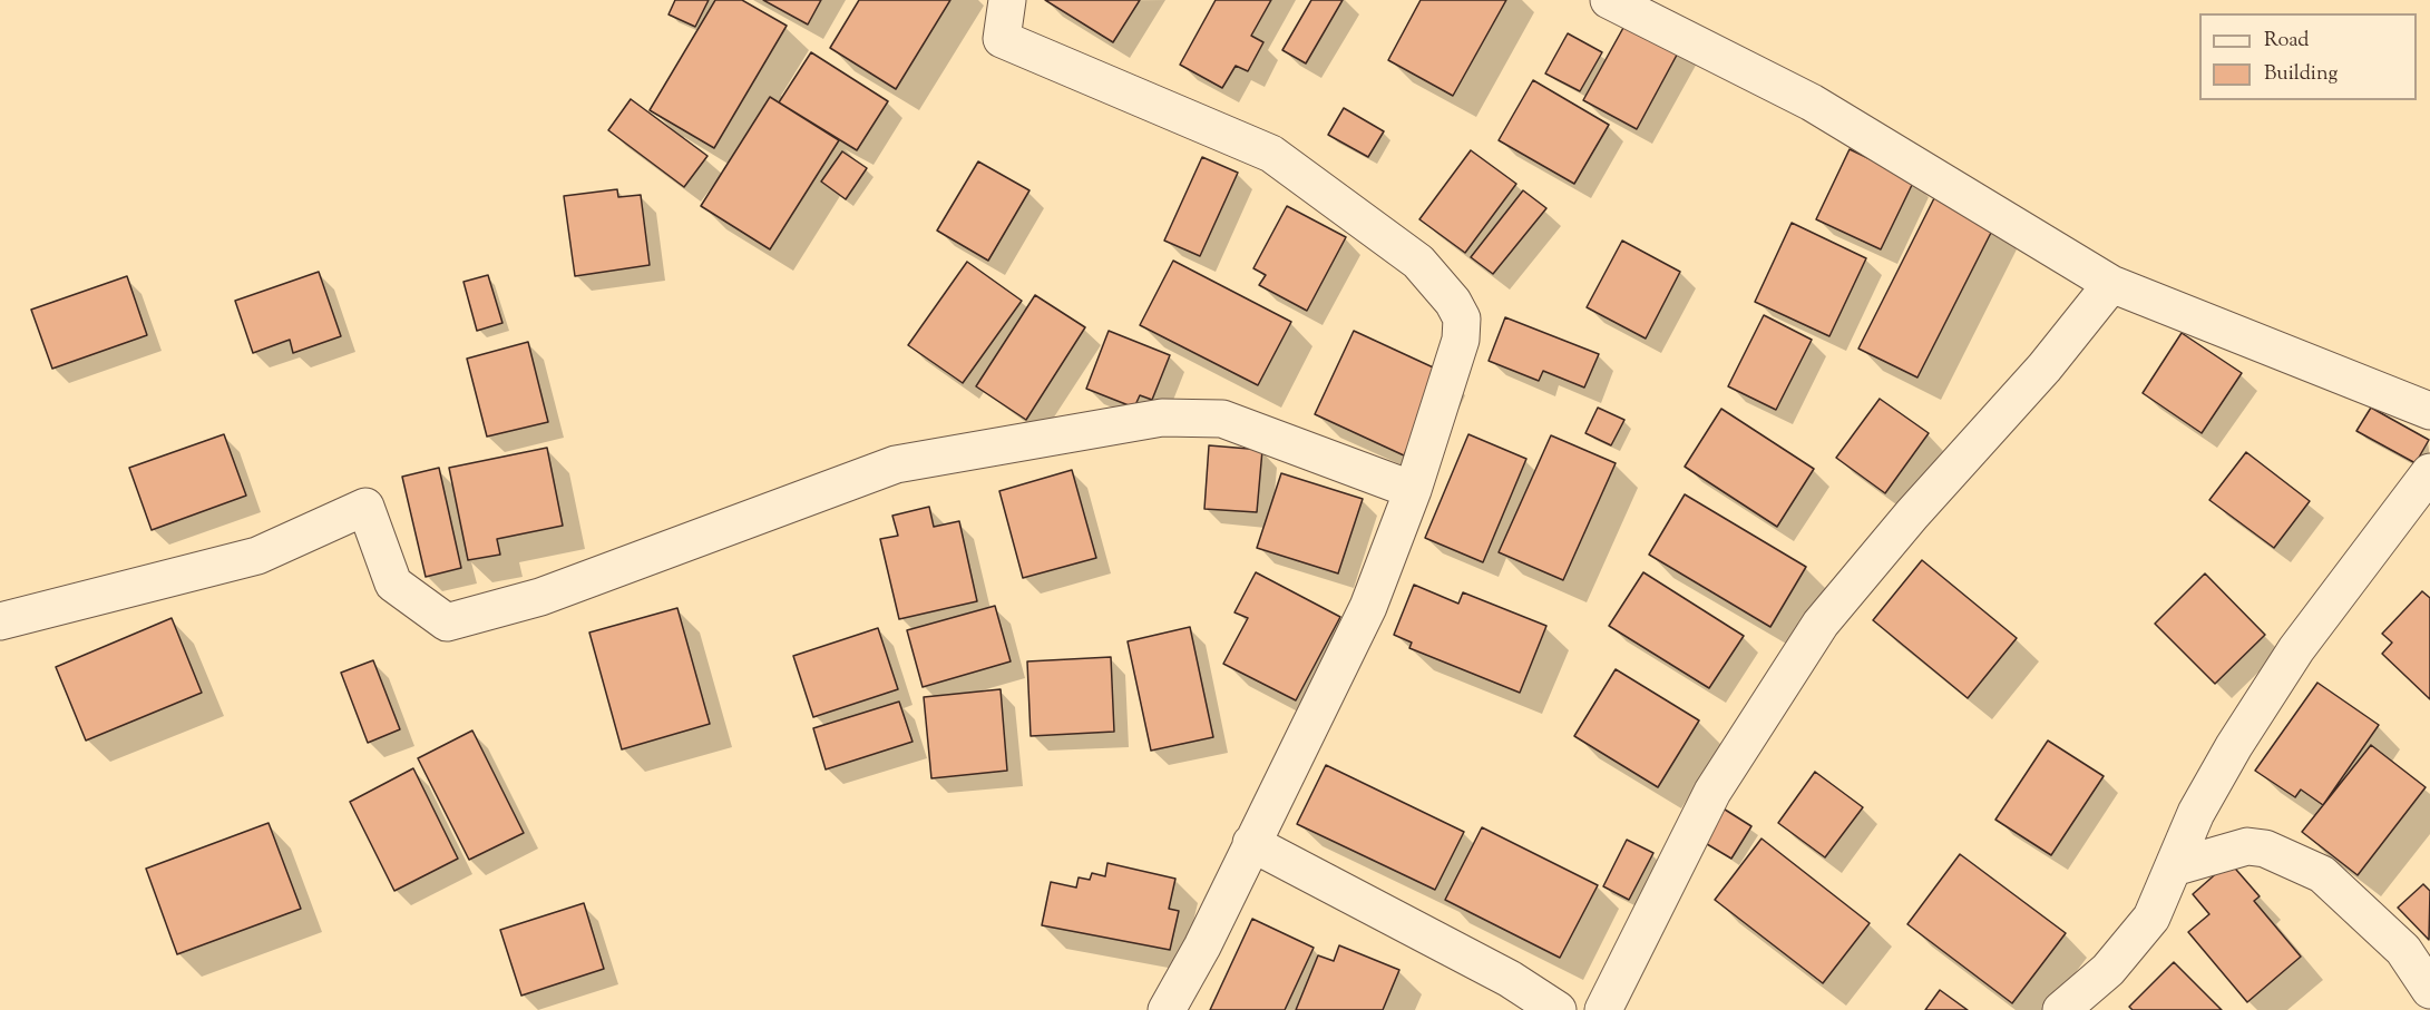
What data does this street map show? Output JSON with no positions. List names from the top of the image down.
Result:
{
  "legend": ["Road", "Building"]
}
